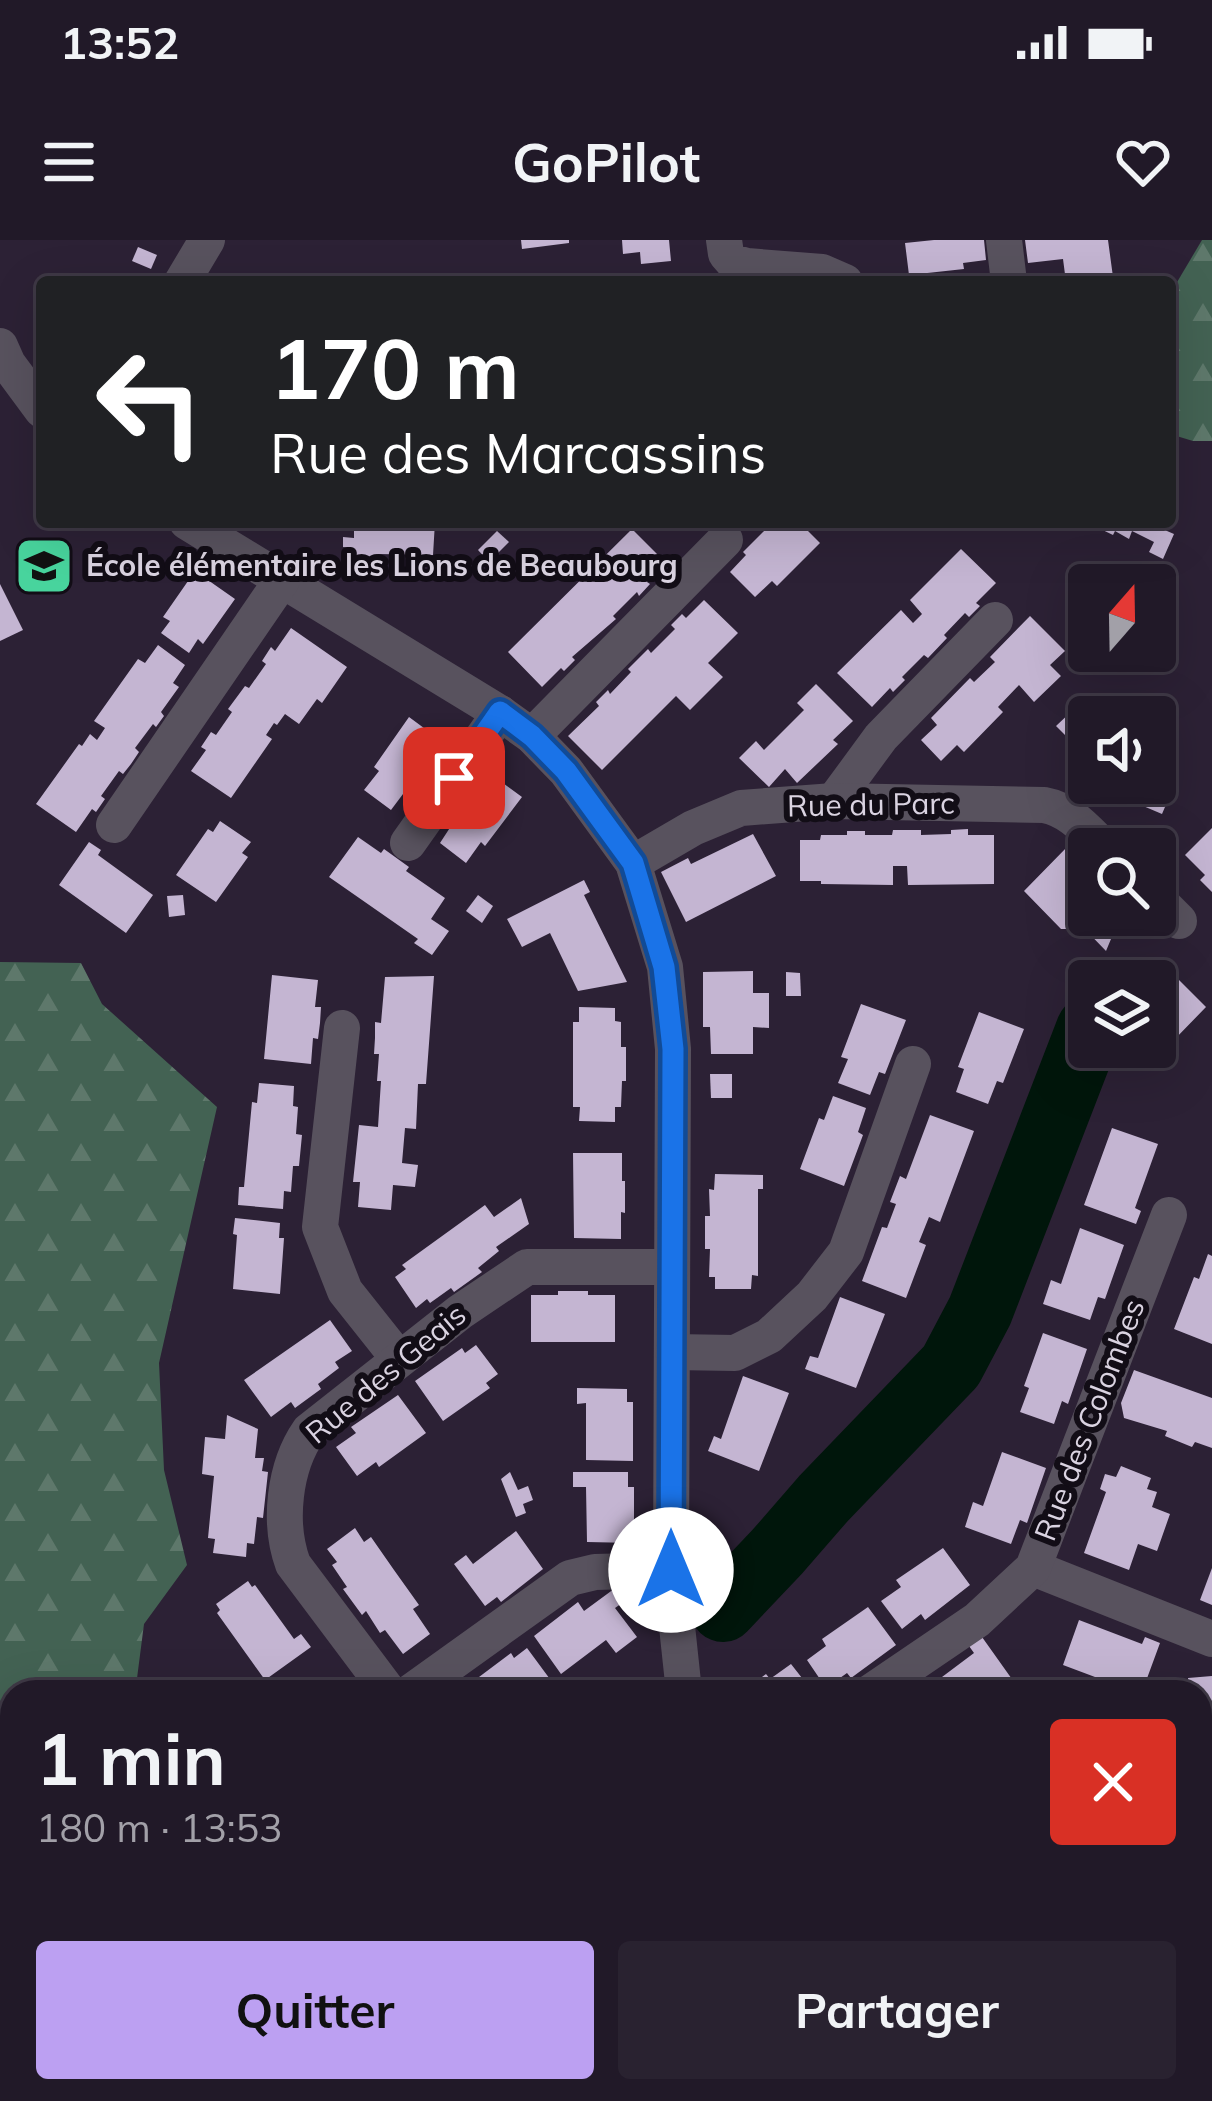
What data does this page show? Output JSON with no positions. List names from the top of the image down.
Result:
{
  "streets": {
    "street": ["Rue du Parc", "Rue des Geais", "Rue des Colombes"]
  },
  "places": {
    "school or university": ["École élémentaire les Lions de Beaubourg"]
  },
  "north": "top",
  "page": {
    "status": "13:52",
    "header": "GoPilot",
    "turn": ["170 m", "Rue des Marcassins"],
    "heading": ["1 min", "180 m · 13:53"],
    "buttons": ["Quitter", "Partager"]
  }
}
